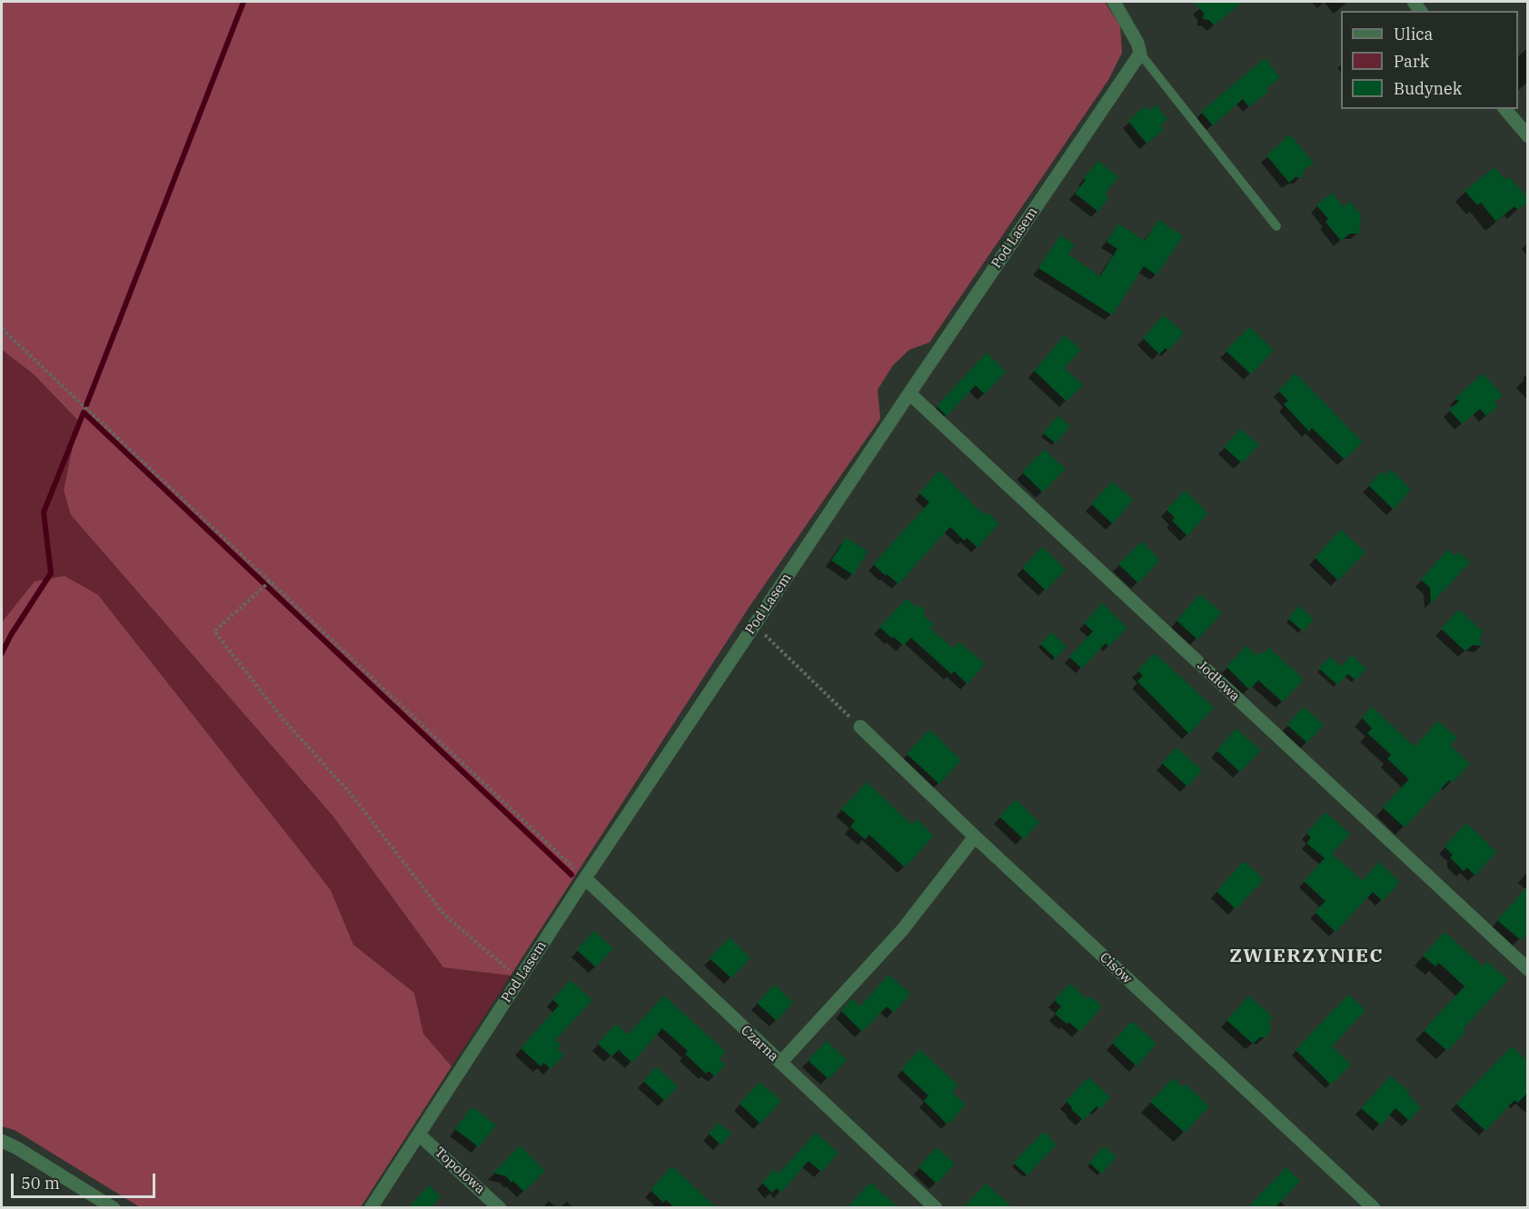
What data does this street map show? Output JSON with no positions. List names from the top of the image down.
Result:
{
  "streets": {
    "street": [
      "Pod Lasem",
      "Jodłowa",
      "Cisów",
      "Czarna",
      "Topolowa"
    ]
  },
  "crossings": [
    ["Pod Lasem", "Jodłowa"],
    ["Pod Lasem", "Czarna"],
    ["Pod Lasem", "Topolowa"]
  ],
  "districts": ["ZWIERZYNIEC"],
  "legend": ["Ulica", "Park", "Budynek"],
  "scale_bar": "50 m"
}
